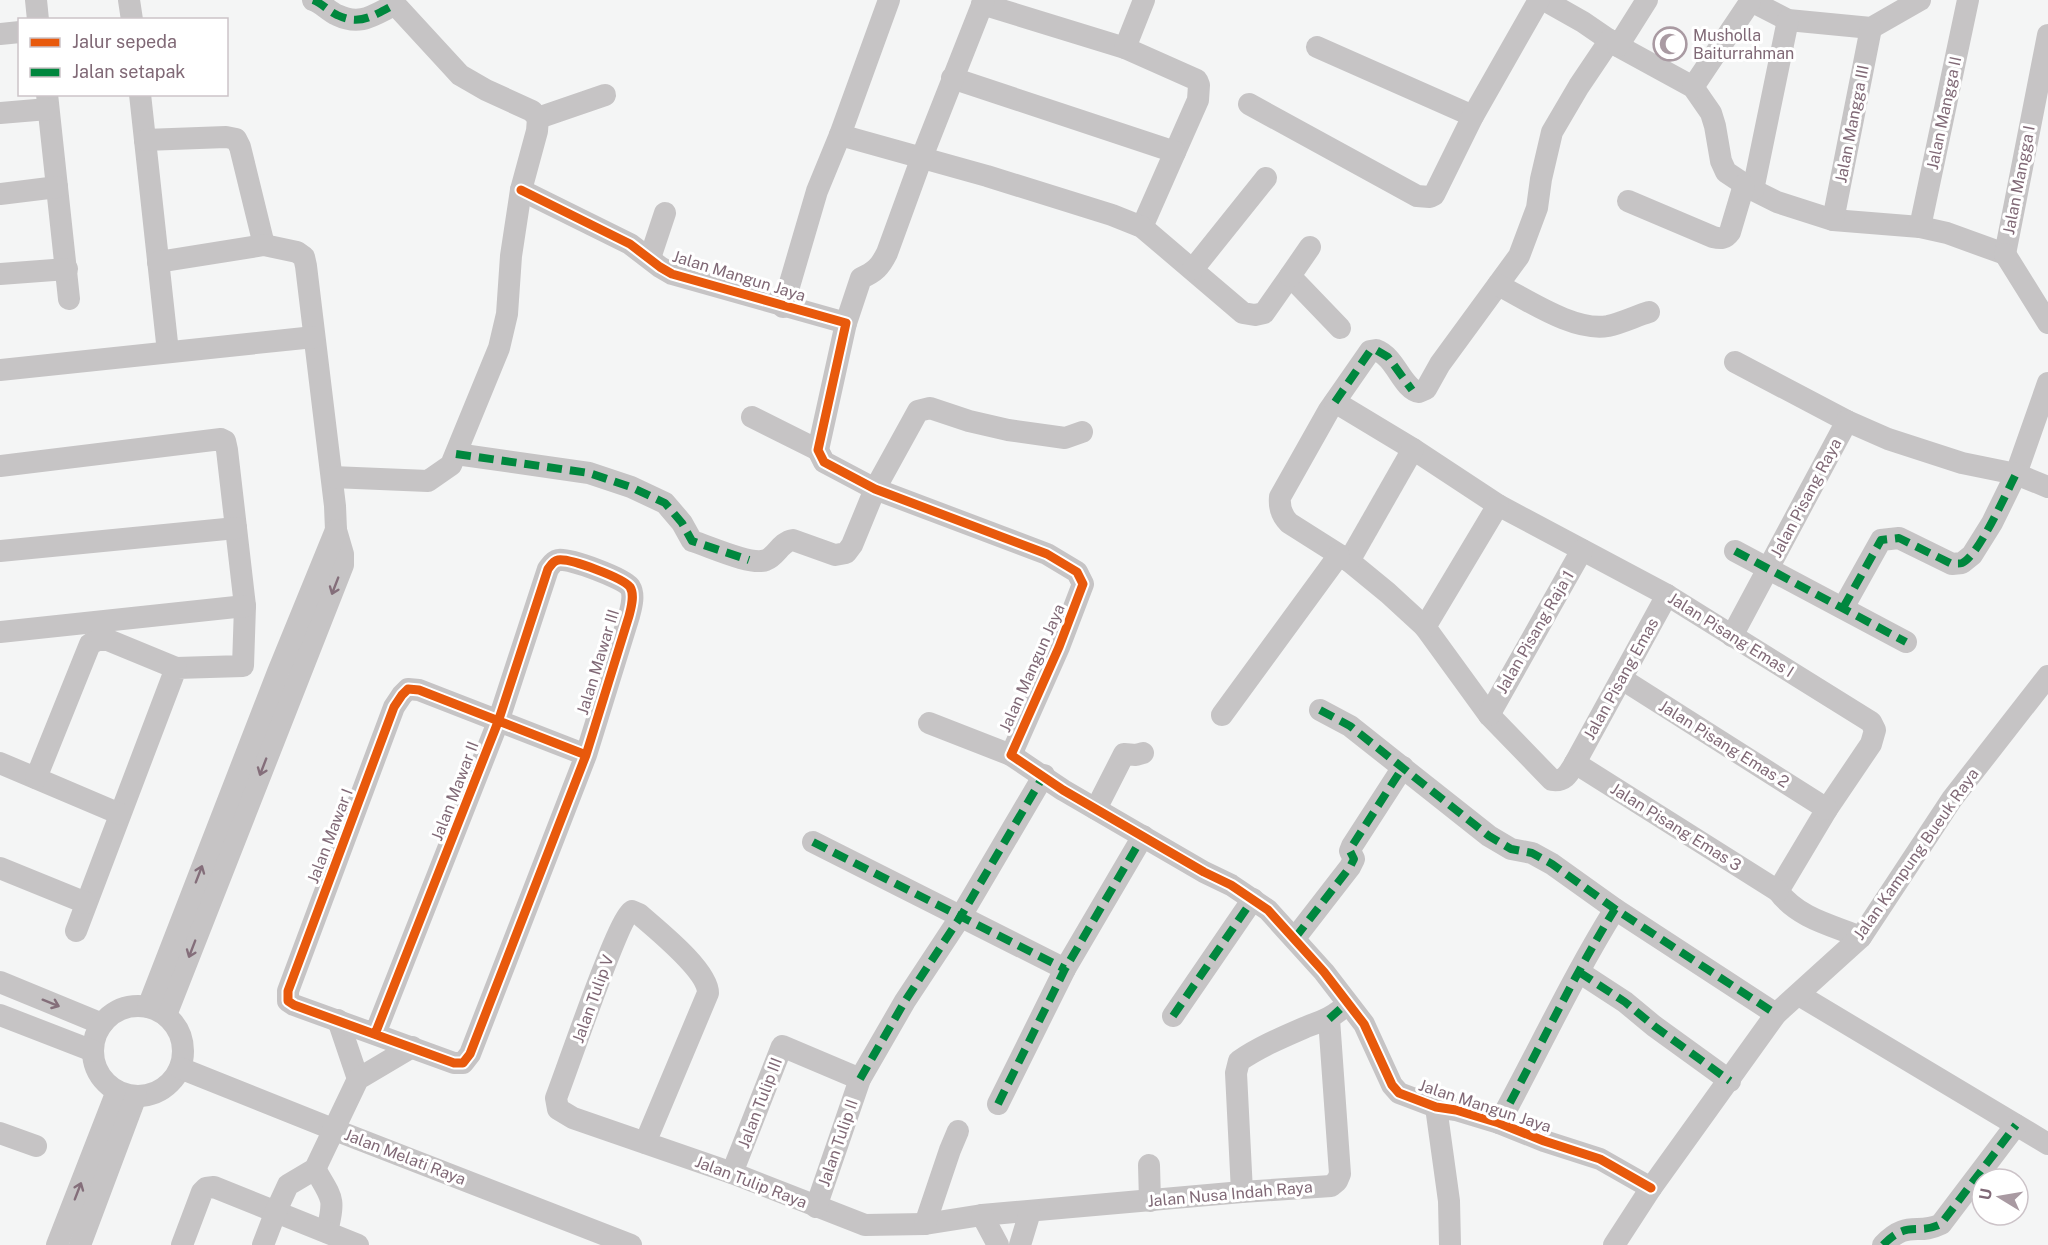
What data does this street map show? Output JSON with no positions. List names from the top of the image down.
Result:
{
  "streets": {
    "street": [
      "Jalan Mangga II",
      "Jalan Mangga III",
      "Jalan Mangga I",
      "Jalan Mangun Jaya",
      "Jalan Pisang Raya",
      "Jalan Pisang Raja 1",
      "Jalan Pisang Emas I",
      "Jalan Mawar III",
      "Jalan Pisang Emas",
      "Jalan Pisang Emas 2",
      "Jalan Mawar II",
      "Jalan Pisang Emas 3",
      "Jalan Mawar I",
      "Jalan Kampung Bueuk Raya",
      "Jalan Tulip V",
      "Jalan Tulip III",
      "Jalan Tulip II",
      "Jalan Melati Raya",
      "Jalan Tulip Raya",
      "Jalan Nusa Indah Raya"
    ]
  },
  "crossings": [
    ["Jalan Mangun Jaya", "Jalan Kampung Bueuk Raya"],
    ["Jalan Mangun Jaya", "Jalan Tulip II"],
    ["Jalan Pisang Raya", "Jalan Pisang Emas I"],
    ["Jalan Pisang Raja 1", "Jalan Pisang Emas I"],
    ["Jalan Pisang Emas I", "Jalan Pisang Emas"],
    ["Jalan Pisang Emas I", "Jalan Pisang Emas 2"],
    ["Jalan Pisang Emas I", "Jalan Pisang Emas 3"],
    ["Jalan Mawar III", "Jalan Mawar II"],
    ["Jalan Mawar III", "Jalan Mawar I"],
    ["Jalan Pisang Emas", "Jalan Pisang Emas 2"],
    ["Jalan Pisang Emas", "Jalan Pisang Emas 3"],
    ["Jalan Mawar II", "Jalan Mawar I"],
    ["Jalan Tulip V", "Jalan Tulip Raya"],
    ["Jalan Tulip III", "Jalan Tulip II"],
    ["Jalan Tulip III", "Jalan Tulip Raya"],
    ["Jalan Tulip II", "Jalan Tulip Raya"],
    ["Jalan Tulip Raya", "Jalan Nusa Indah Raya"]
  ],
  "places": {
    "mosque": ["Musholla Baiturrahman"]
  },
  "legend": ["Jalur sepeda", "Jalan setapak"],
  "north": "left"
}
